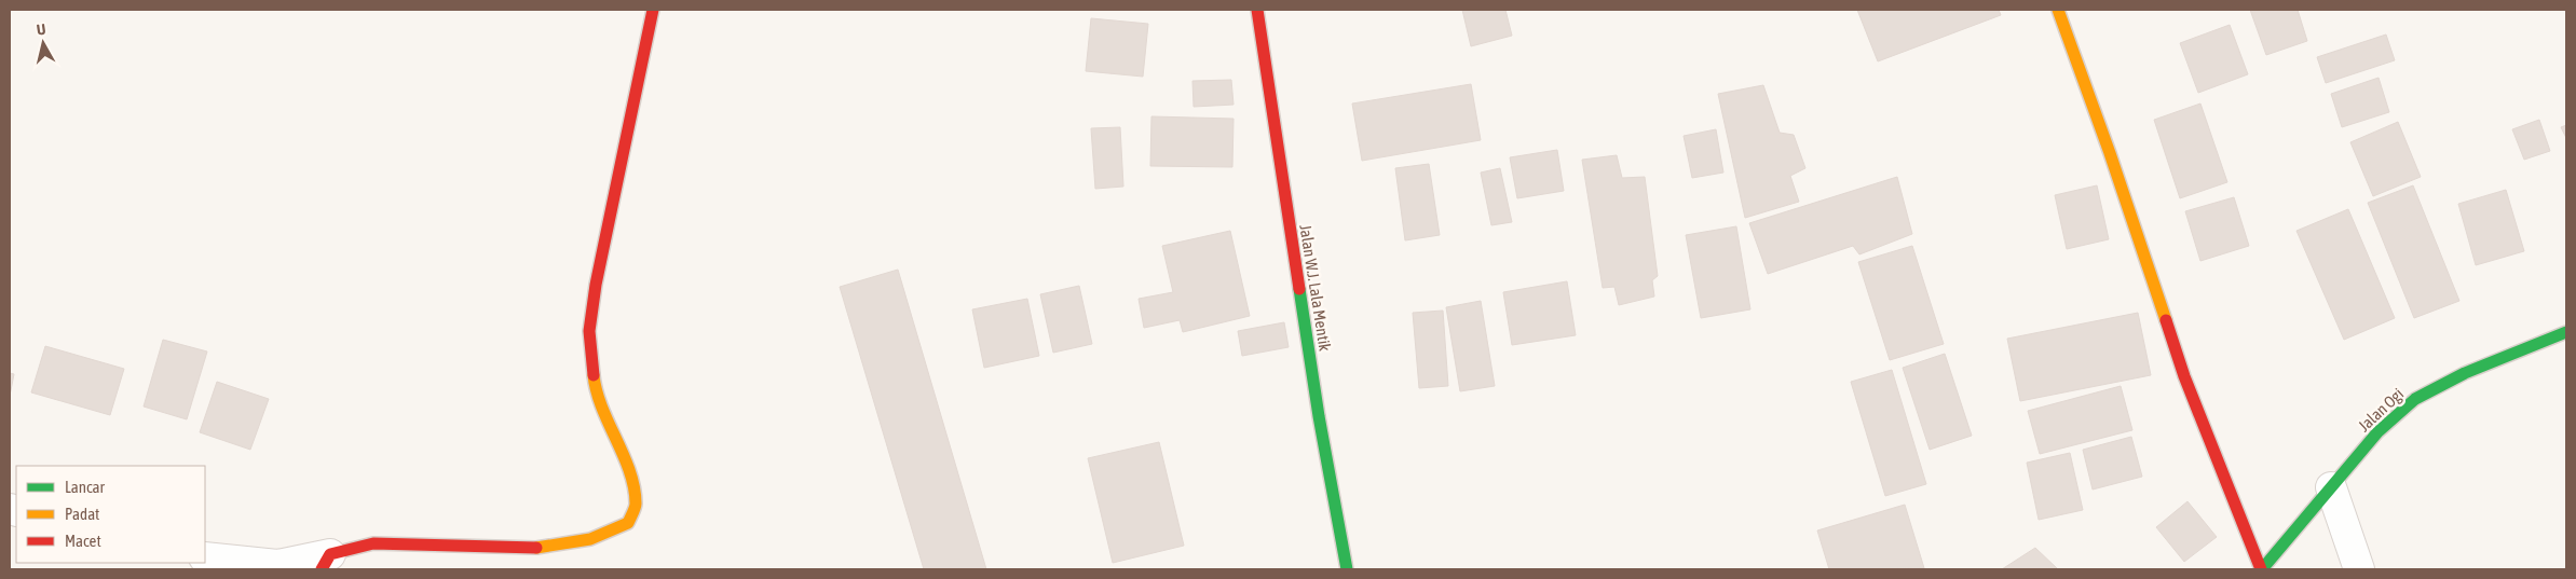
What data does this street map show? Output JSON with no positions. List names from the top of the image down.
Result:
{
  "streets": {
    "street": ["Jalan W.J. Lala Mentik", "Jalan Ogi"]
  },
  "legend": ["Lancar", "Padat", "Macet"],
  "north": "top"
}
